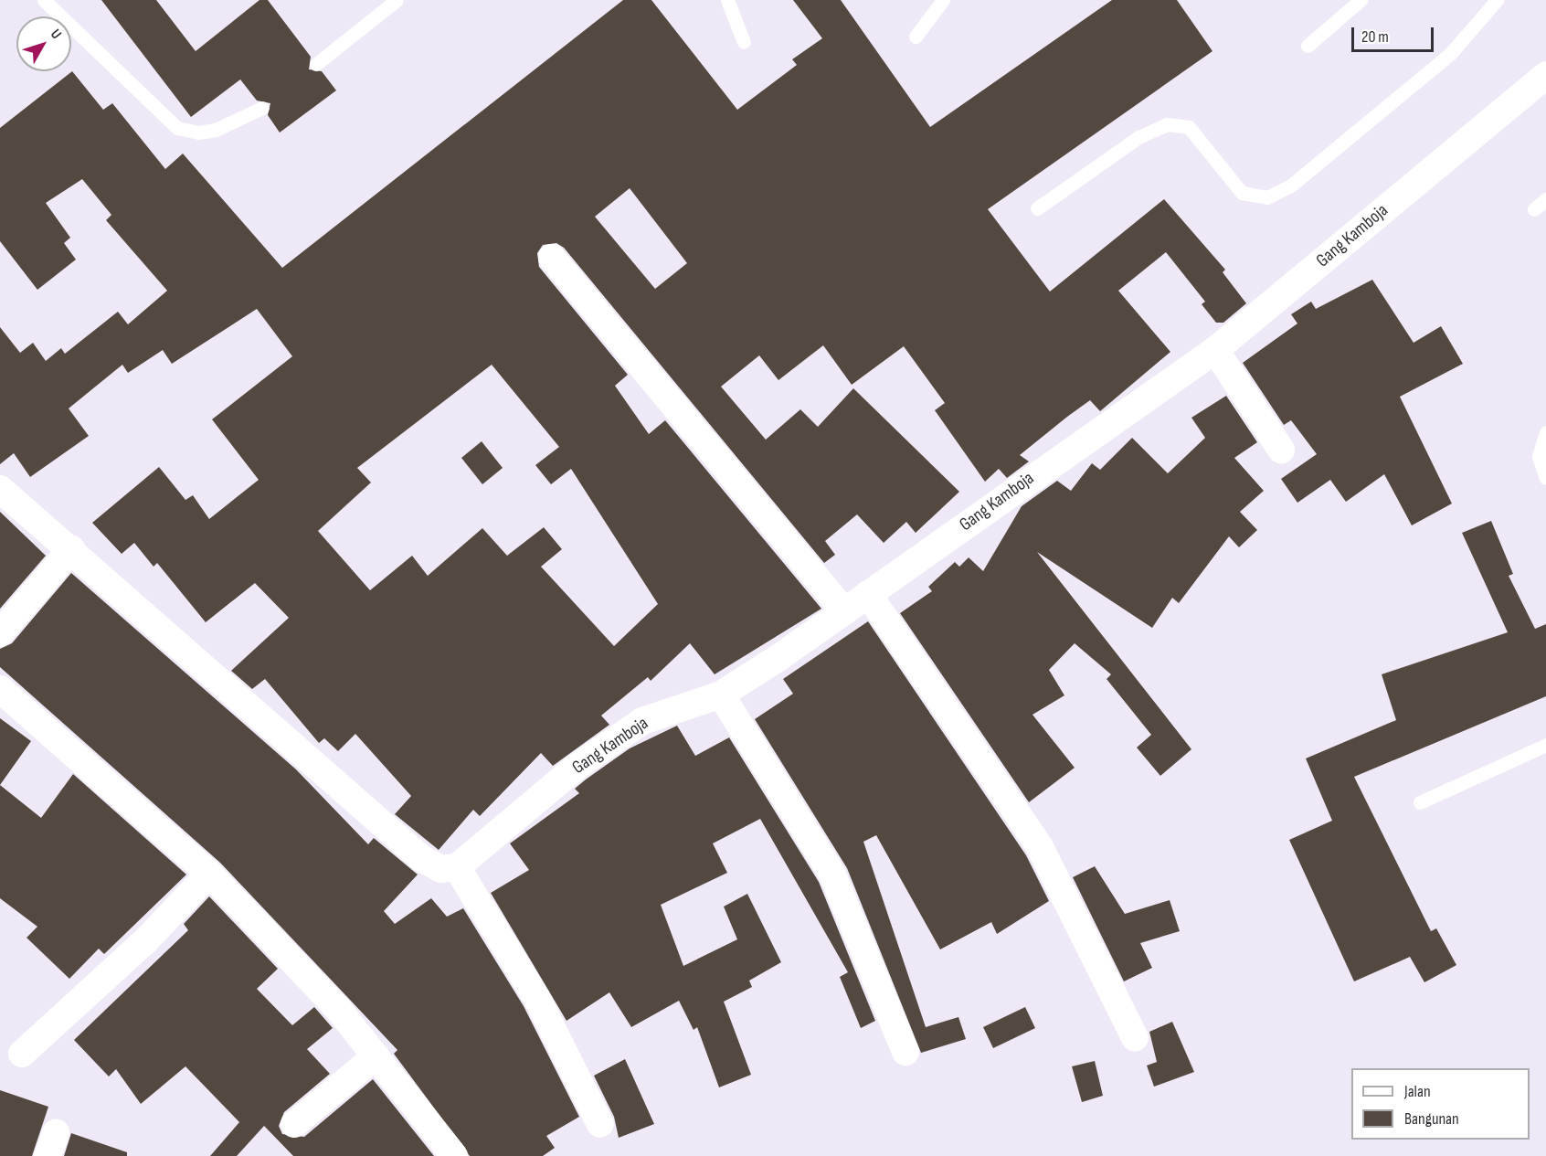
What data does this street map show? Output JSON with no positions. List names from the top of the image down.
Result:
{
  "streets": {
    "street": ["Gang Kamboja"]
  },
  "legend": ["Jalan", "Bangunan"],
  "scale_bar": "20 m",
  "north": "top right"
}
